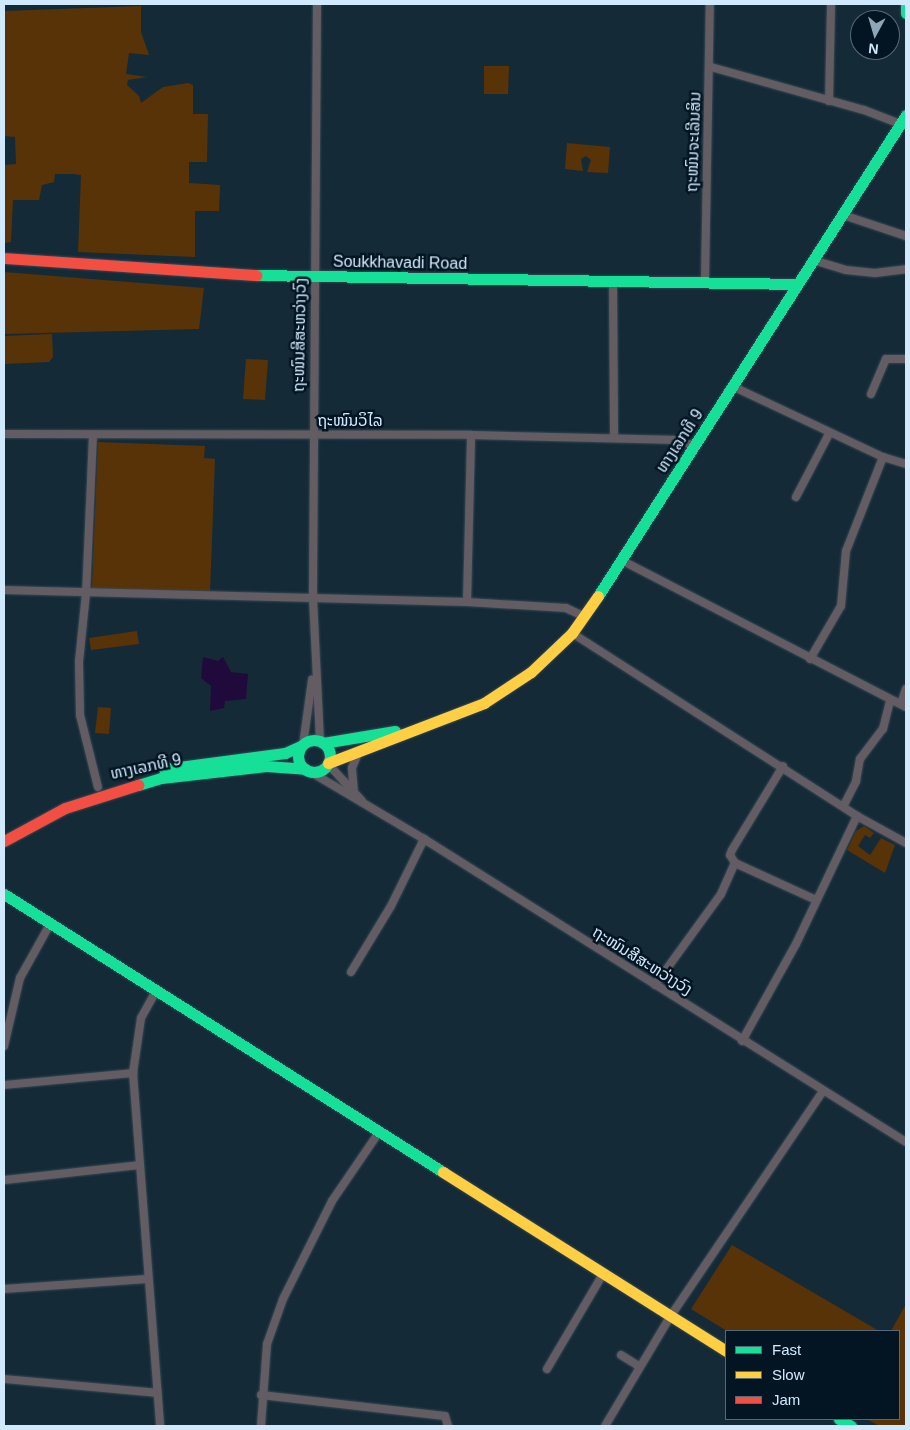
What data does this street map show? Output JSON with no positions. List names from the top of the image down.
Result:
{
  "streets": {
    "main road": ["Soukkhavadi Road", "ທາງເລກທີ 9"],
    "street": ["ຖະໜົນຈະເລີນສິນ", "ຖະໜົນສີສະຫວ່າງວົງ", "ຖະໜົນວິໄລ"]
  },
  "crossings": [
    ["ຖະໜົນຈະເລີນສິນ", "Soukkhavadi Road"],
    ["Soukkhavadi Road", "ຖະໜົນສີສະຫວ່າງວົງ"],
    ["Soukkhavadi Road", "ທາງເລກທີ 9"],
    ["ຖະໜົນສີສະຫວ່າງວົງ", "ຖະໜົນວິໄລ"],
    ["ຖະໜົນສີສະຫວ່າງວົງ", "ທາງເລກທີ 9"],
    ["ຖະໜົນວິໄລ", "ທາງເລກທີ 9"]
  ],
  "legend": ["Fast", "Slow", "Jam"],
  "north": "bottom"
}
